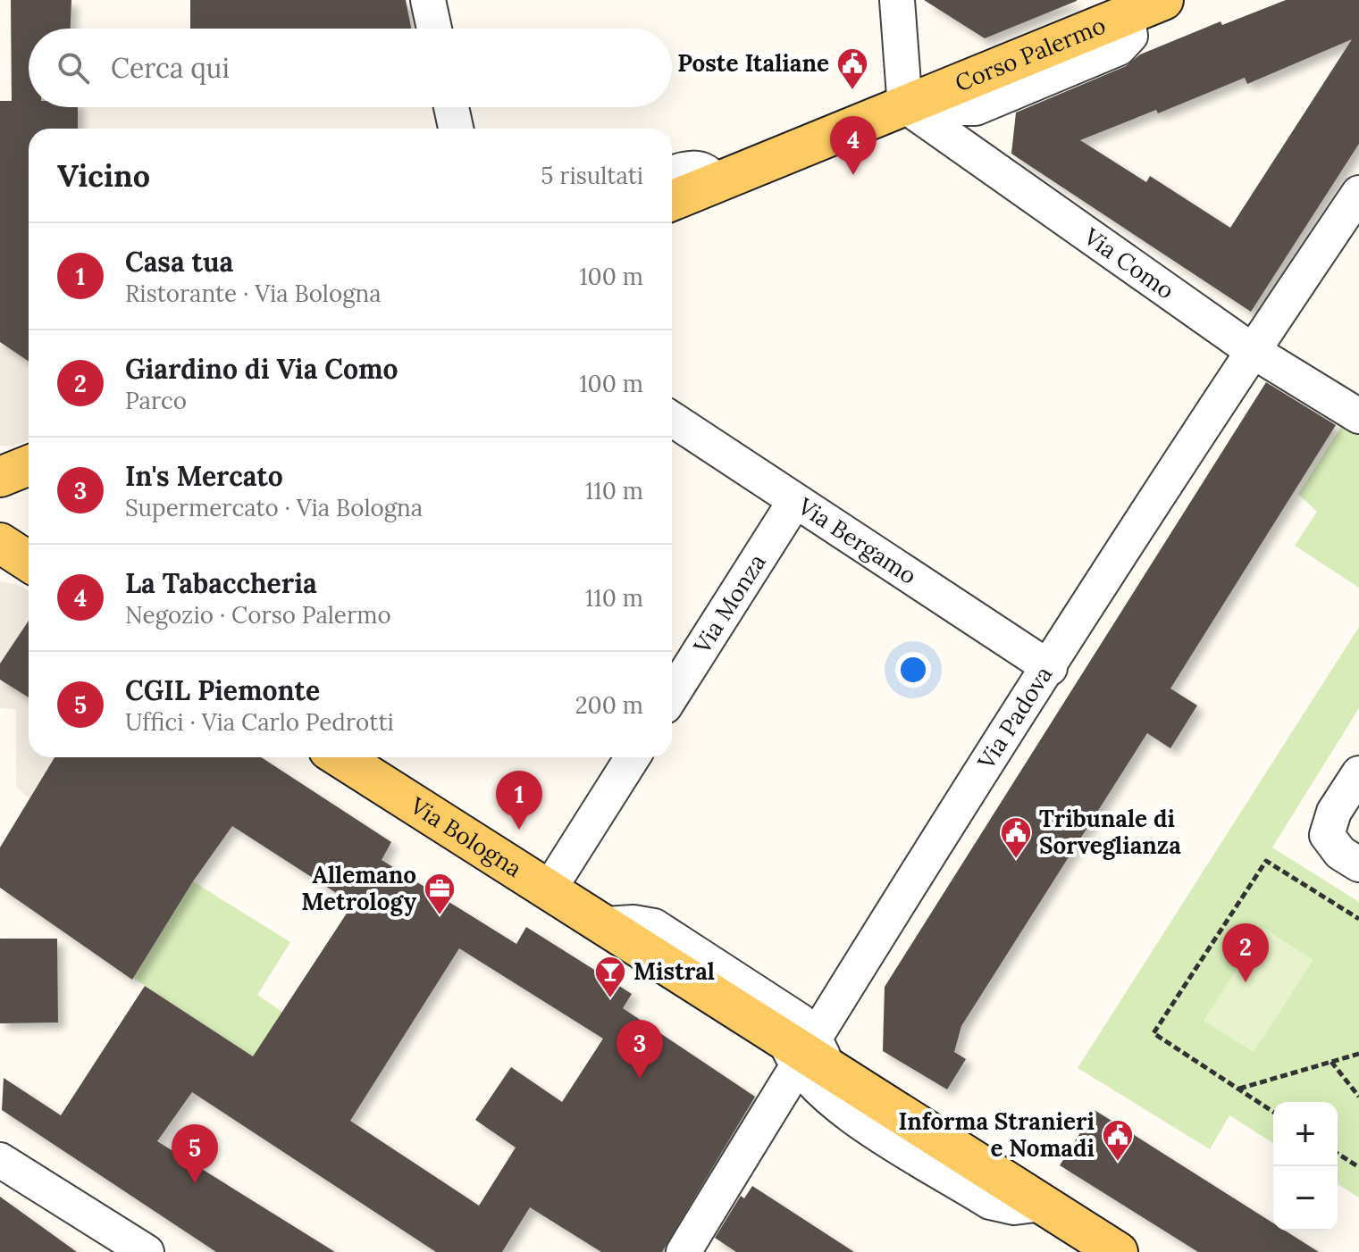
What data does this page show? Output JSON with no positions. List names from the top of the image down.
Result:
{
  "streets": {
    "main road": ["Corso Palermo", "Via Bologna"],
    "street": [
      "Via Como",
      "Via Bergamo",
      "Via Monza",
      "Via Padova"
    ]
  },
  "crossings": [
    ["Corso Palermo", "Via Como"],
    ["Via Como", "Via Padova"],
    ["Via Bergamo", "Via Monza"],
    ["Via Bergamo", "Via Padova"],
    ["Via Padova", "Via Bologna"]
  ],
  "places": {
    "public building": ["Poste Italiane", "Tribunale di Sorveglianza", "Informa Stranieri e Nomadi"],
    "office": ["Allemano Metrology"],
    "bar": ["Mistral"]
  },
  "page": {
    "search": "Cerca qui",
    "pins": [
      "4",
      "1",
      "2",
      "3",
      "5"
    ],
    "heading": ["Vicino", "5 risultati"],
    "list": [
      {
        "mark": "1",
        "name": "Casa tua",
        "note": "Ristorante · Via Bologna",
        "value": "100 m"
      },
      {
        "mark": "2",
        "name": "Giardino di Via Como",
        "note": "Parco",
        "value": "100 m"
      },
      {
        "mark": "3",
        "name": "In's Mercato",
        "note": "Supermercato · Via Bologna",
        "value": "110 m"
      },
      {
        "mark": "4",
        "name": "La Tabaccheria",
        "note": "Negozio · Corso Palermo",
        "value": "110 m"
      },
      {
        "mark": "5",
        "name": "CGIL Piemonte",
        "note": "Uffici · Via Carlo Pedrotti",
        "value": "200 m"
      }
    ],
    "map_buttons": ["+", "−"]
  }
}
